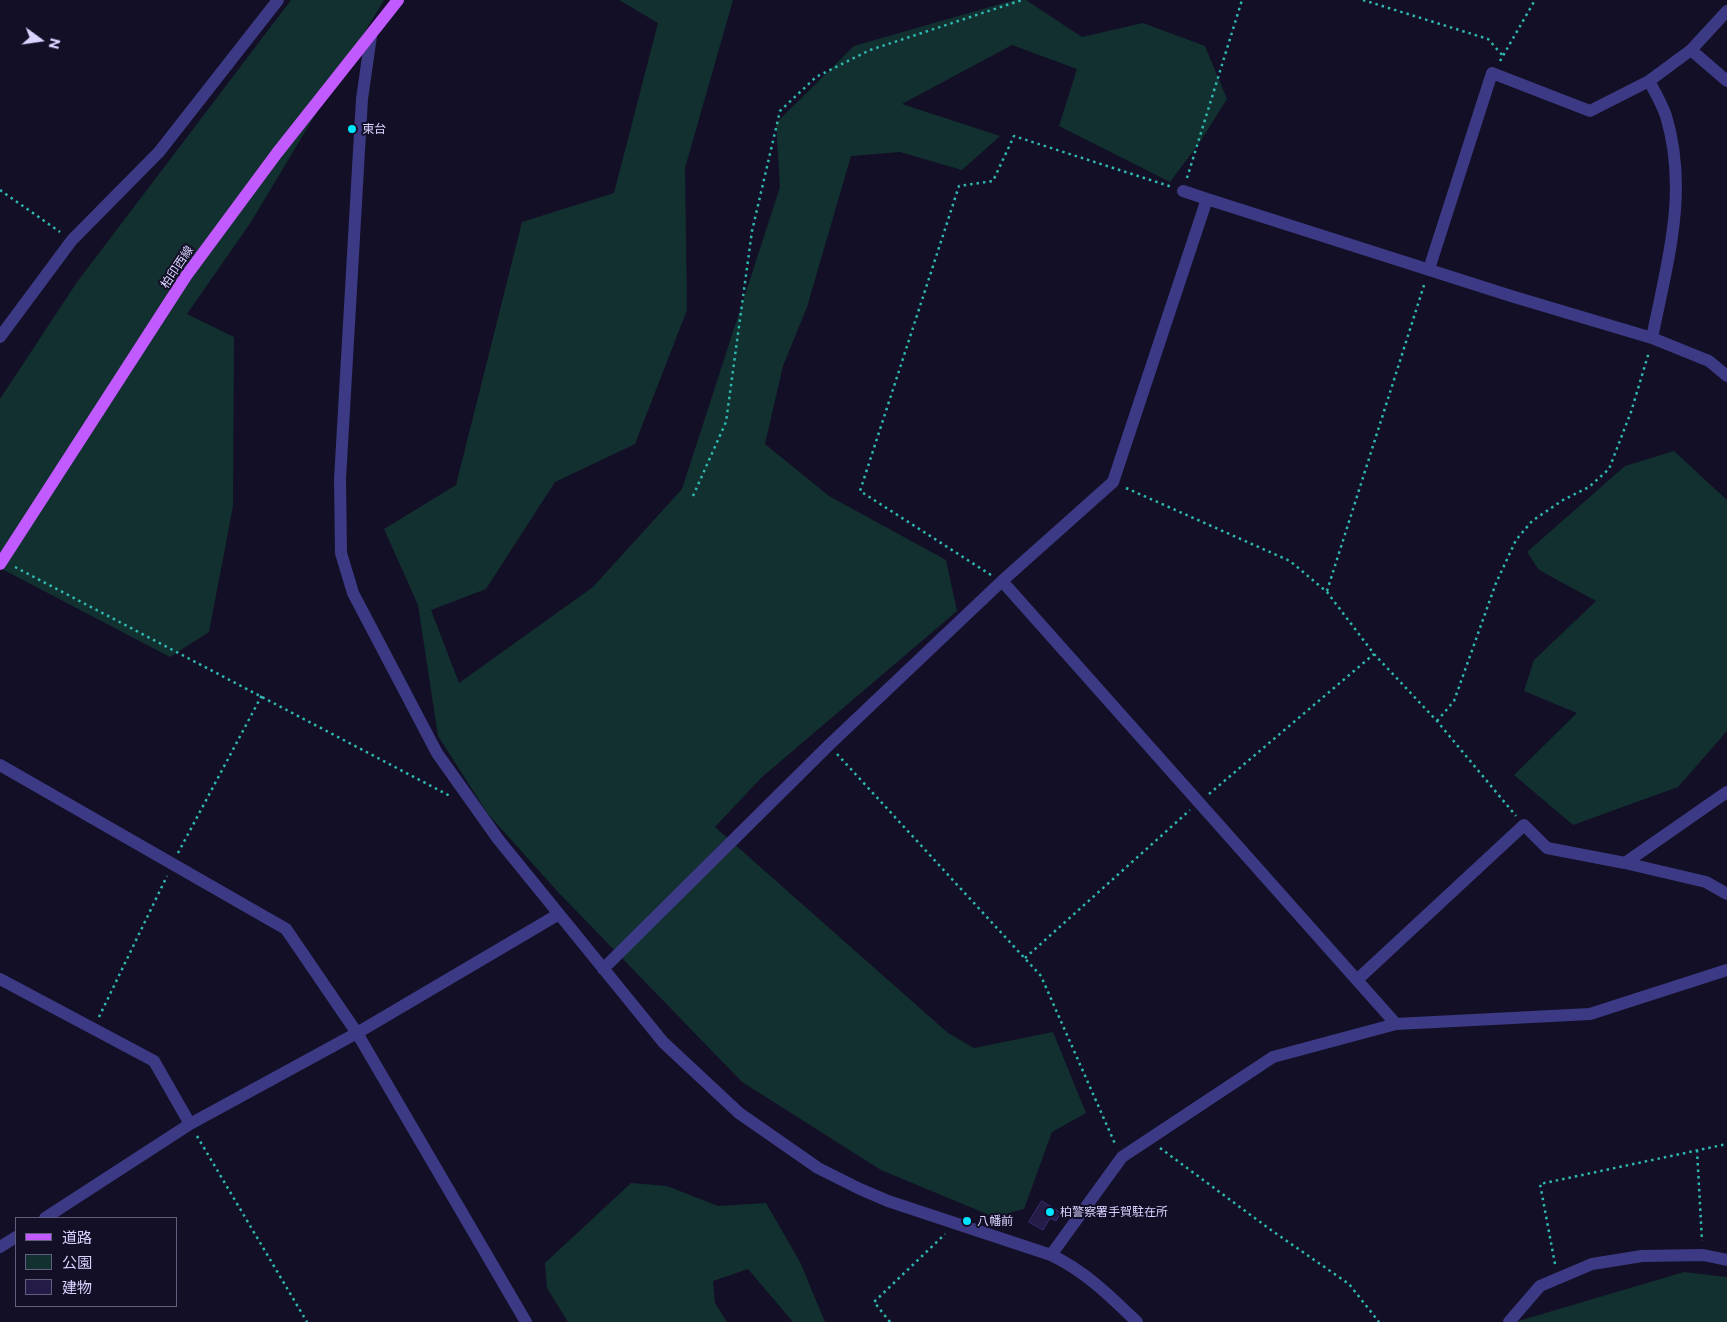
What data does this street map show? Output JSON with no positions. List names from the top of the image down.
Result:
{
  "streets": {
    "main road": ["柏印西線"]
  },
  "places": ["東台", "柏警察署手賀駐在所", "八幡前"],
  "legend": ["道路", "公園", "建物"],
  "north": "right"
}
